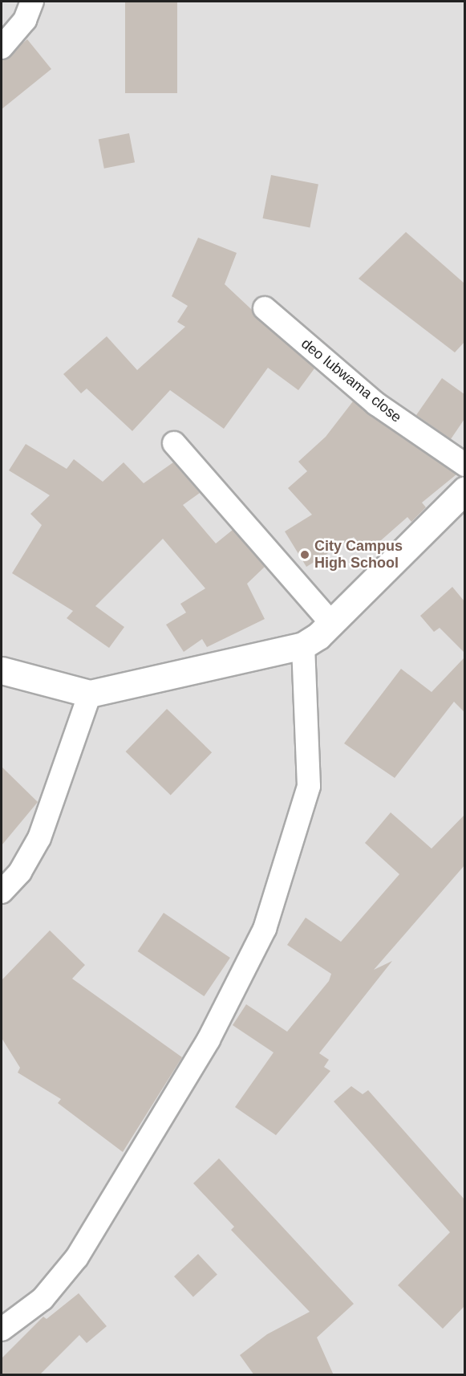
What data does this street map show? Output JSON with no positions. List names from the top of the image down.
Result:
{
  "streets": {
    "street": ["deo lubwama close"]
  },
  "places": ["City Campus High School"]
}
